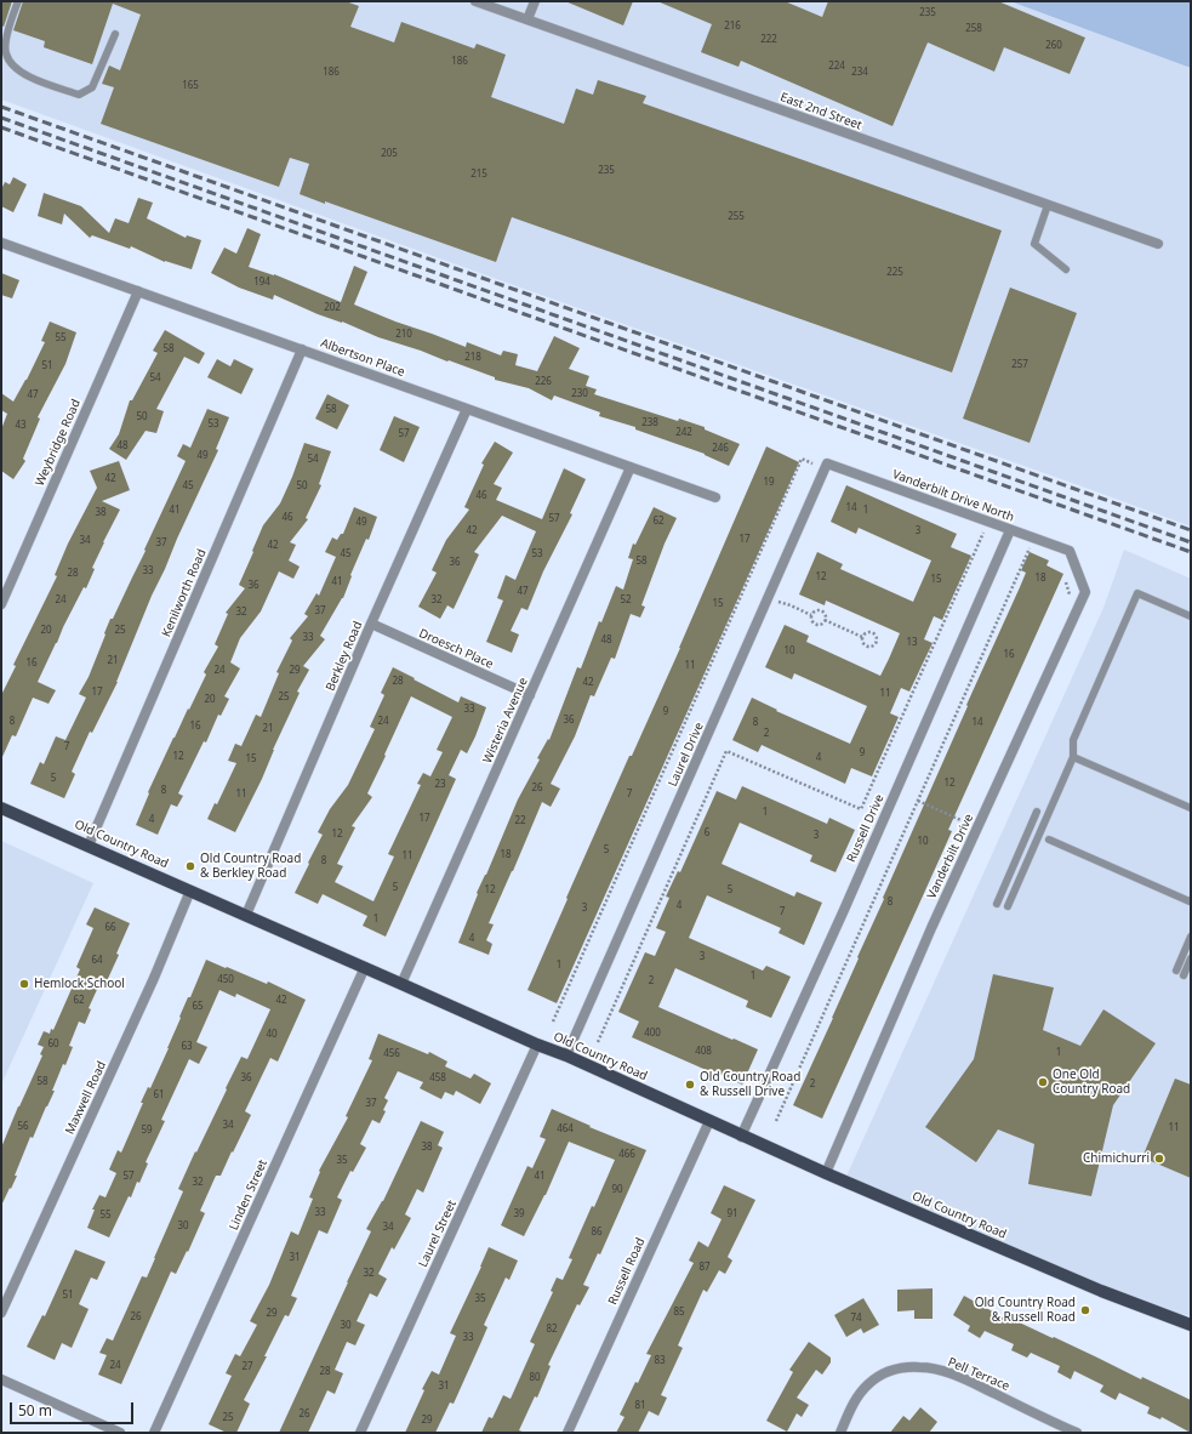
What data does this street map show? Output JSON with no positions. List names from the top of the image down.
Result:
{
  "streets": {
    "main road": ["Old Country Road"],
    "street": [
      "East 2nd Street",
      "Albertson Place",
      "Weybridge Road",
      "Vanderbilt Drive North",
      "Kenilworth Road",
      "Droesch Place",
      "Berkley Road",
      "Wisteria Avenue",
      "Laurel Drive",
      "Russell Drive",
      "Vanderbilt Drive",
      "Maxwell Road",
      "Linden Street",
      "Laurel Street",
      "Russell Road",
      "Pell Terrace"
    ]
  },
  "crossings": [
    ["Albertson Place", "Weybridge Road"],
    ["Albertson Place", "Kenilworth Road"],
    ["Albertson Place", "Berkley Road"],
    ["Albertson Place", "Wisteria Avenue"],
    ["Vanderbilt Drive North", "Laurel Drive"],
    ["Vanderbilt Drive North", "Russell Drive"],
    ["Vanderbilt Drive North", "Vanderbilt Drive"],
    ["Kenilworth Road", "Old Country Road"],
    ["Droesch Place", "Berkley Road"],
    ["Droesch Place", "Wisteria Avenue"],
    ["Berkley Road", "Old Country Road"],
    ["Wisteria Avenue", "Old Country Road"],
    ["Laurel Drive", "Old Country Road"],
    ["Russell Drive", "Old Country Road"],
    ["Old Country Road", "Vanderbilt Drive"],
    ["Old Country Road", "Maxwell Road"],
    ["Old Country Road", "Linden Street"],
    ["Old Country Road", "Laurel Street"],
    ["Old Country Road", "Russell Road"]
  ],
  "places": [
    "Old Country Road & Berkley Road",
    "Hemlock School",
    "One Old Country Road",
    "Old Country Road & Russell Drive",
    "Chimichurri",
    "Old Country Road & Russell Road"
  ],
  "house_numbers": [
    "235",
    "216",
    "258",
    "222",
    "260",
    "186",
    "224",
    "186",
    "234",
    "165",
    "205",
    "235",
    "215",
    "255",
    "225",
    "194",
    "202",
    "210",
    "55",
    "58",
    "218",
    "257",
    "51",
    "54",
    "226",
    "230",
    "47",
    "58",
    "50",
    "238",
    "53",
    "43",
    "242",
    "57",
    "48",
    "246",
    "49",
    "54",
    "42",
    "19",
    "45",
    "50",
    "46",
    "14",
    "41",
    "1",
    "38",
    "46",
    "57",
    "62",
    "49",
    "42",
    "3",
    "17",
    "34",
    "37",
    "42",
    "45",
    "53",
    "58",
    "36",
    "33",
    "28",
    "12",
    "18",
    "15",
    "41",
    "36",
    "47",
    "24",
    "32",
    "52",
    "15",
    "37",
    "32",
    "20",
    "25",
    "33",
    "48",
    "13",
    "10",
    "16",
    "21",
    "16",
    "11",
    "24",
    "29",
    "28",
    "42",
    "17",
    "11",
    "25",
    "20",
    "33",
    "9",
    "36",
    "8",
    "24",
    "8",
    "14",
    "16",
    "21",
    "2",
    "7",
    "9",
    "12",
    "4",
    "15",
    "5",
    "12",
    "23",
    "26",
    "8",
    "11",
    "7",
    "1",
    "17",
    "4",
    "22",
    "6",
    "12",
    "3",
    "10",
    "5",
    "18",
    "11",
    "8",
    "5",
    "12",
    "5",
    "8",
    "4",
    "3",
    "7",
    "1",
    "66",
    "4",
    "3",
    "64",
    "1",
    "1",
    "450",
    "2",
    "62",
    "42",
    "65",
    "400",
    "40",
    "60",
    "63",
    "408",
    "1",
    "456",
    "36",
    "458",
    "58",
    "2",
    "61",
    "37",
    "34",
    "56",
    "11",
    "464",
    "59",
    "38",
    "466",
    "35",
    "57",
    "41",
    "32",
    "90",
    "33",
    "39",
    "91",
    "55",
    "30",
    "34",
    "86",
    "31",
    "87",
    "32",
    "51",
    "35",
    "85",
    "29",
    "26",
    "74",
    "30",
    "82",
    "33",
    "83",
    "24",
    "27",
    "28",
    "80",
    "31",
    "81",
    "26",
    "25",
    "29"
  ],
  "scale_bar": "50 m"
}
